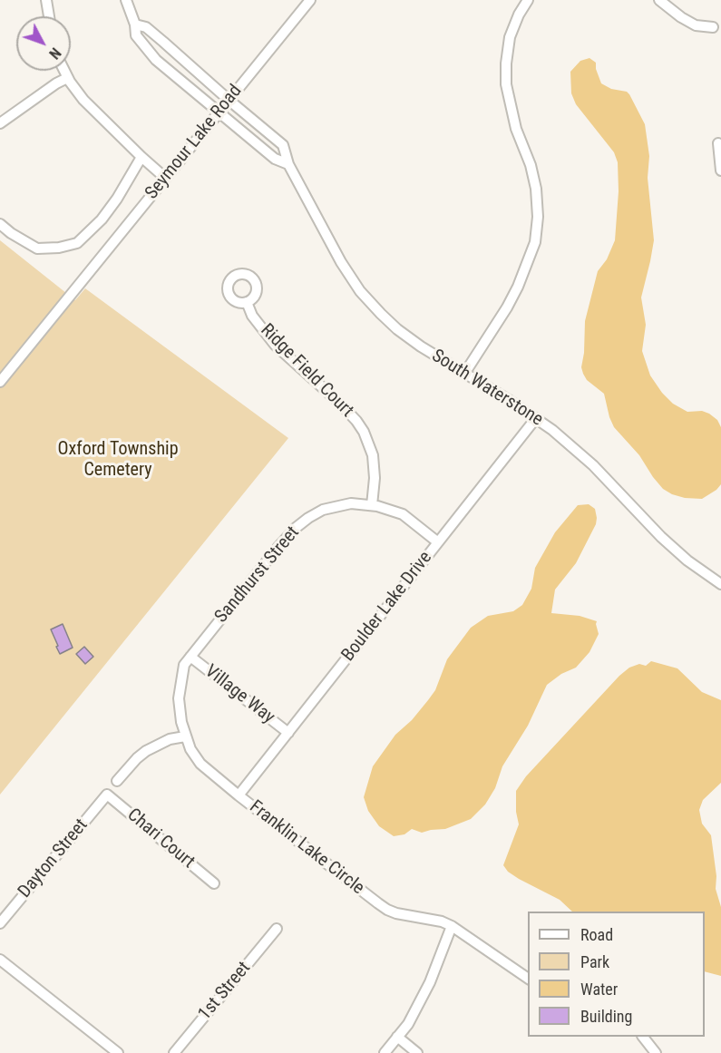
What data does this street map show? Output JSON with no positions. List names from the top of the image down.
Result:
{
  "streets": {
    "street": [
      "Seymour Lake Road",
      "Ridge Field Court",
      "South Waterstone",
      "Sandhurst Street",
      "Boulder Lake Drive",
      "Village Way",
      "Chari Court",
      "Franklin Lake Circle",
      "Dayton Street",
      "1st Street"
    ]
  },
  "crossings": [
    ["Seymour Lake Road", "South Waterstone"],
    ["Ridge Field Court", "Sandhurst Street"],
    ["South Waterstone", "Boulder Lake Drive"],
    ["Sandhurst Street", "Boulder Lake Drive"],
    ["Sandhurst Street", "Village Way"],
    ["Sandhurst Street", "Franklin Lake Circle"],
    ["Boulder Lake Drive", "Village Way"],
    ["Boulder Lake Drive", "Franklin Lake Circle"],
    ["Chari Court", "Dayton Street"]
  ],
  "parks": ["Oxford Township Cemetery"],
  "legend": [
    "Road",
    "Park",
    "Water",
    "Building"
  ],
  "north": "bottom right"
}
